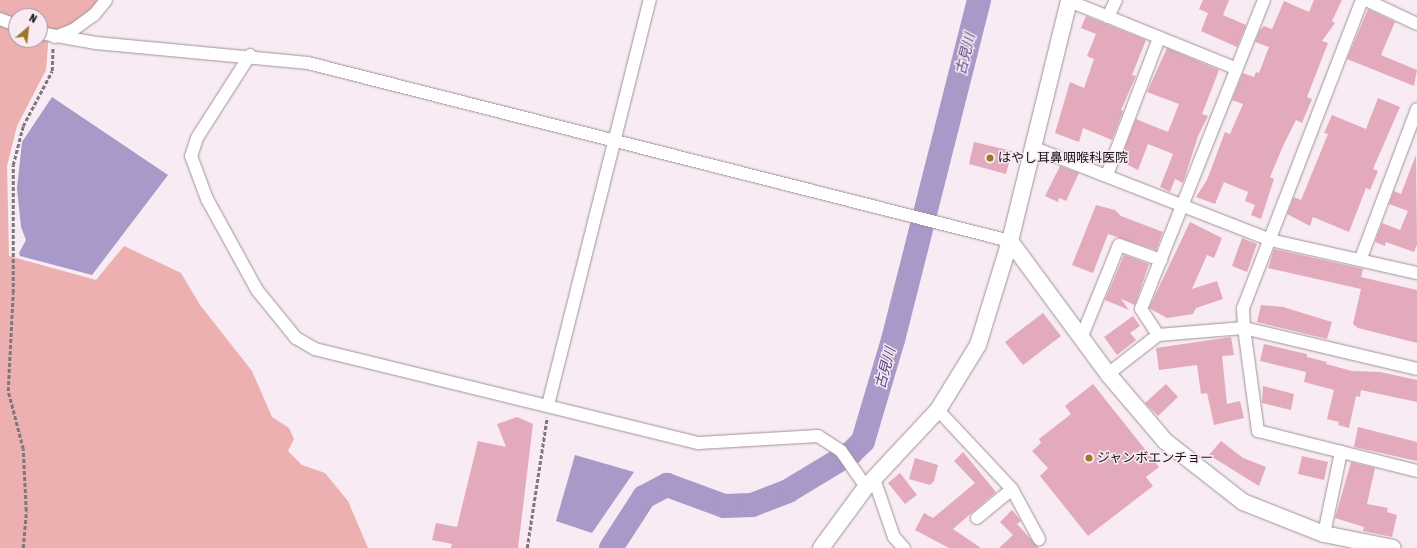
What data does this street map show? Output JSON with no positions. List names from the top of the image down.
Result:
{
  "water": ["古見川"],
  "places": ["はやし耳鼻咽喉科医院", "ジャンボエンチョー"],
  "north": "top right"
}
